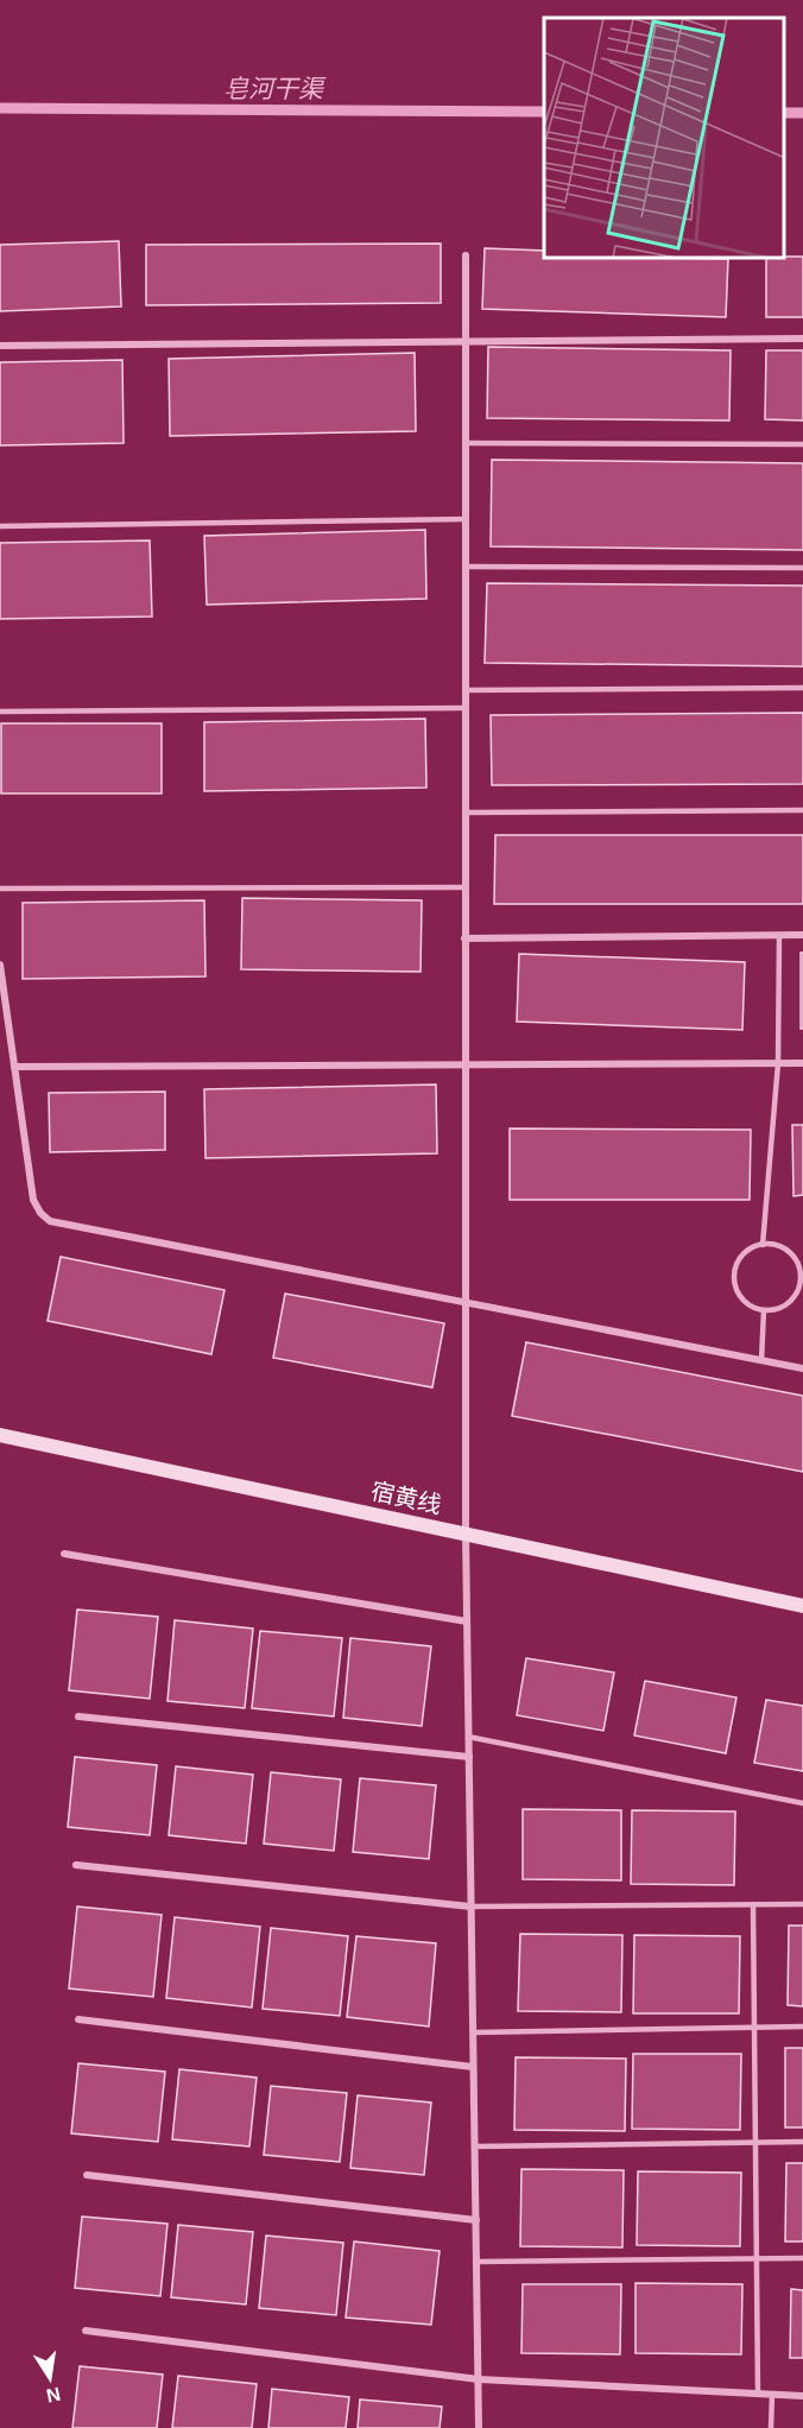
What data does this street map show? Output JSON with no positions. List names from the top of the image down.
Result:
{
  "streets": {
    "main road": ["宿黄线"]
  },
  "water": ["皂河干渠"],
  "north": "bottom"
}
